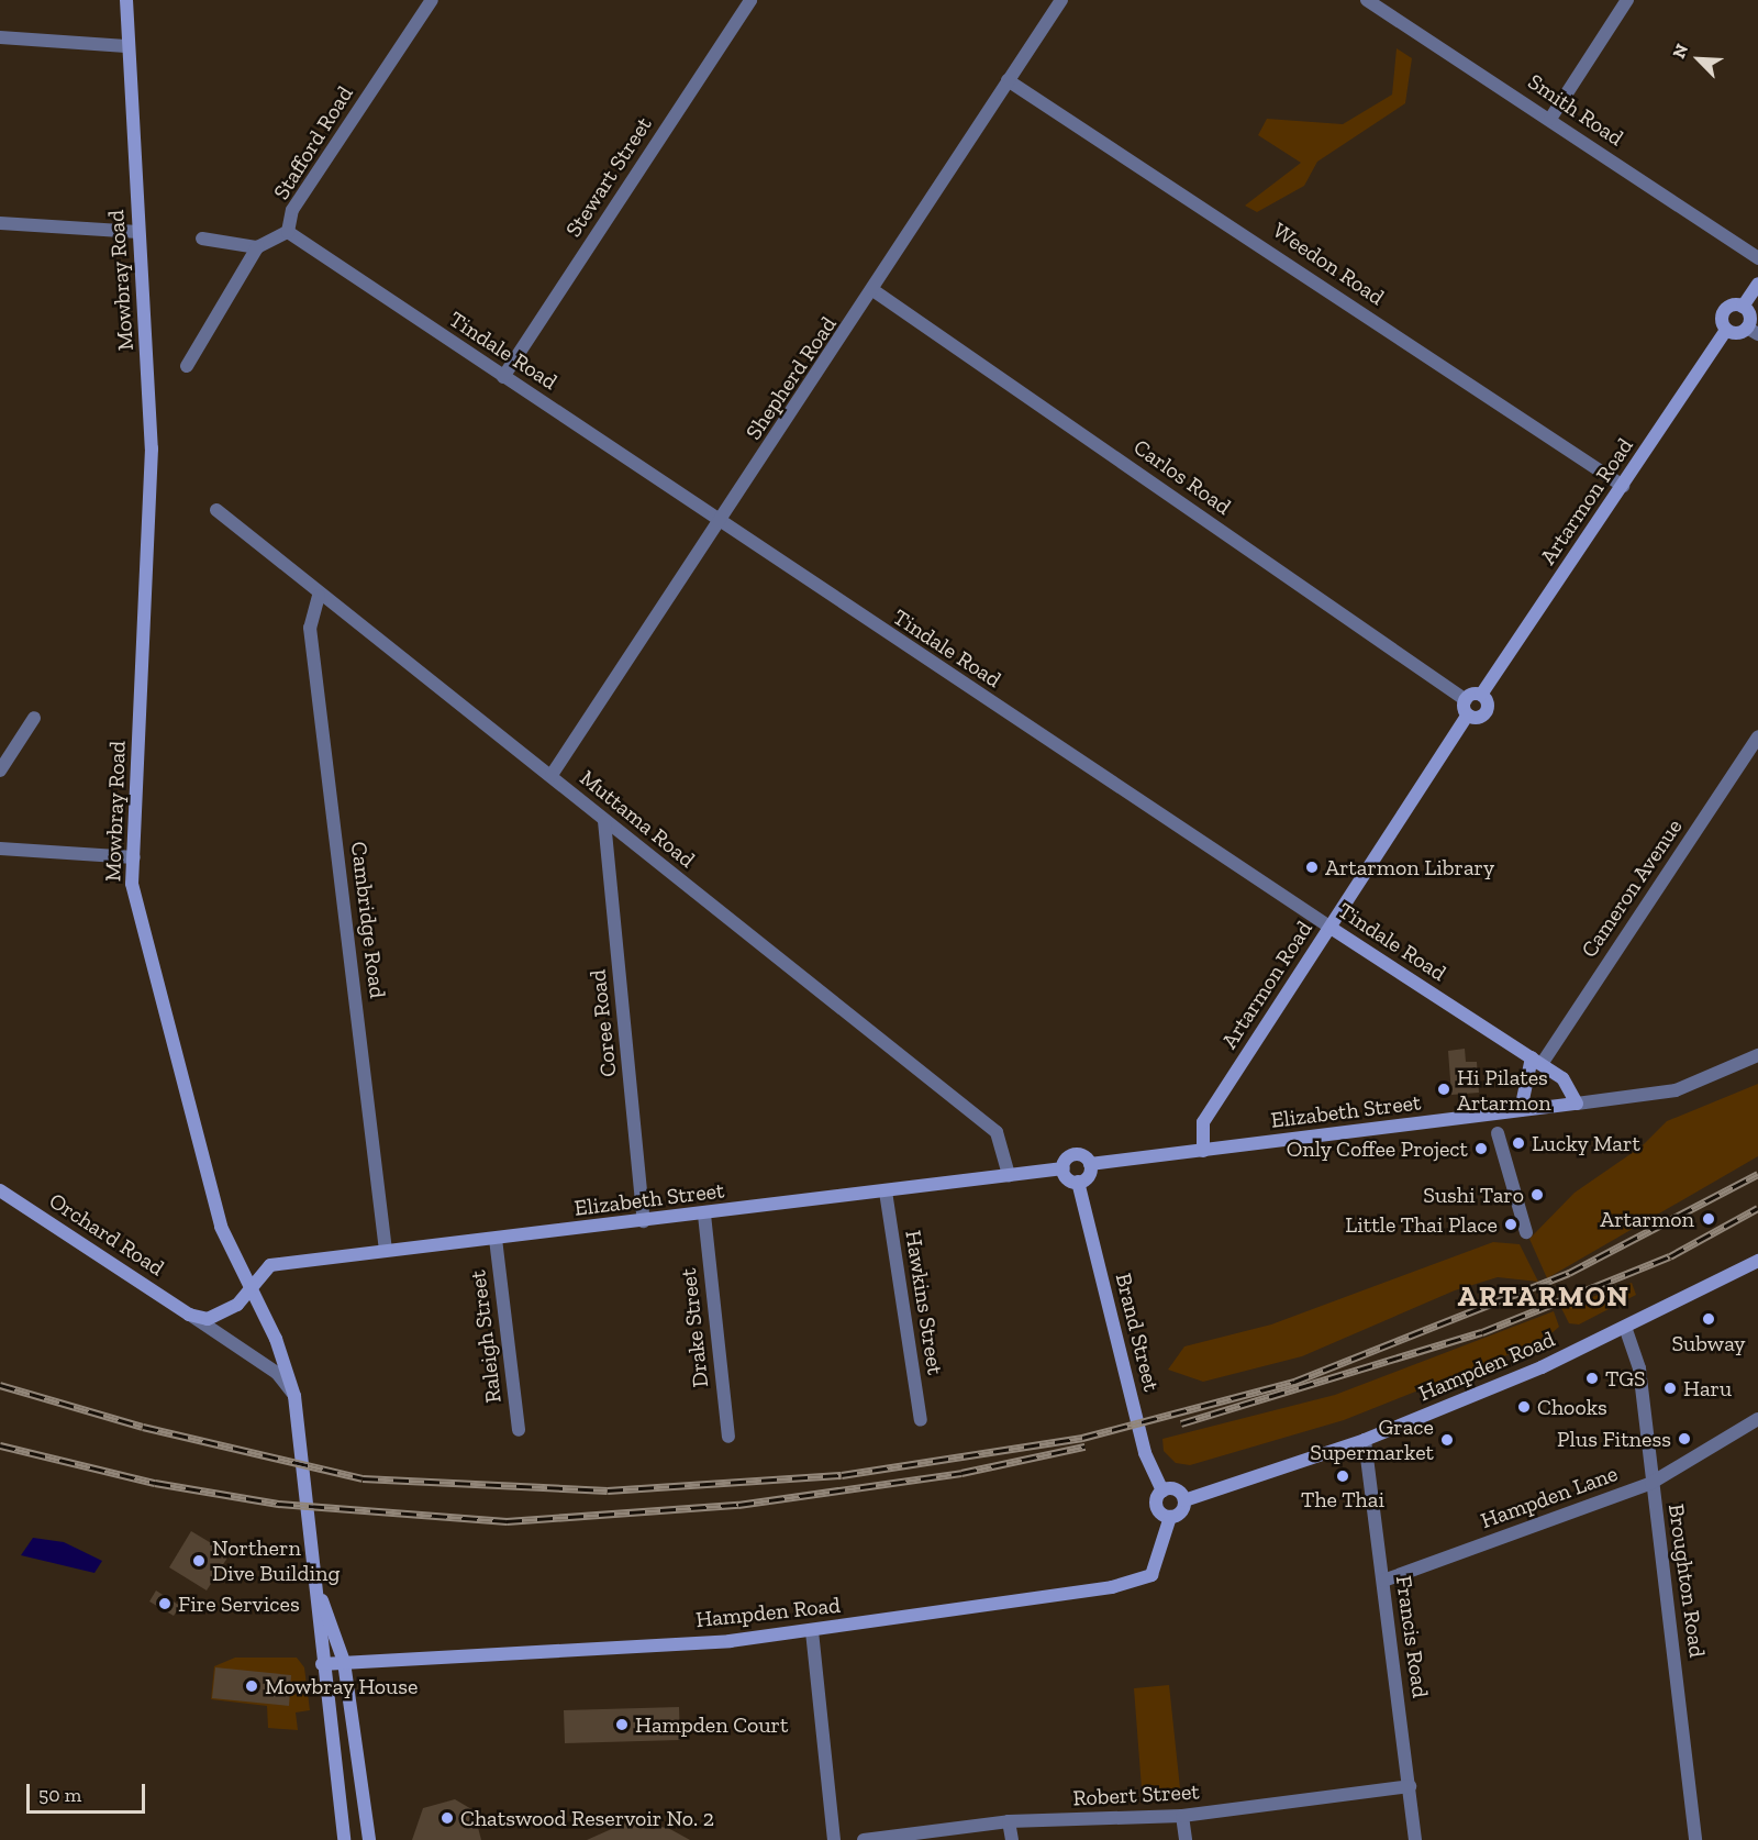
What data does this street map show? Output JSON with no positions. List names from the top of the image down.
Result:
{
  "streets": {
    "street": [
      "Smith Road",
      "Stafford Road",
      "Stewart Street",
      "Weedon Road",
      "Mowbray Road",
      "Tindale Road",
      "Shepherd Road",
      "Carlos Road",
      "Artarmon Road",
      "Muttama Road",
      "Cameron Avenue",
      "Cambridge Road",
      "Coree Road",
      "Elizabeth Street",
      "Orchard Road",
      "Hawkins Street",
      "Drake Street",
      "Brand Street",
      "Raleigh Street",
      "Hampden Road",
      "Hampden Lane",
      "Broughton Road",
      "Francis Road",
      "Robert Street"
    ]
  },
  "crossings": [
    ["Stafford Road", "Tindale Road"],
    ["Stewart Street", "Tindale Road"],
    ["Weedon Road", "Shepherd Road"],
    ["Weedon Road", "Artarmon Road"],
    ["Mowbray Road", "Elizabeth Street"],
    ["Mowbray Road", "Orchard Road"],
    ["Mowbray Road", "Hampden Road"],
    ["Tindale Road", "Shepherd Road"],
    ["Tindale Road", "Artarmon Road"],
    ["Tindale Road", "Cameron Avenue"],
    ["Tindale Road", "Elizabeth Street"],
    ["Shepherd Road", "Carlos Road"],
    ["Shepherd Road", "Muttama Road"],
    ["Carlos Road", "Artarmon Road"],
    ["Artarmon Road", "Elizabeth Street"],
    ["Muttama Road", "Cambridge Road"],
    ["Muttama Road", "Coree Road"],
    ["Muttama Road", "Elizabeth Street"],
    ["Cambridge Road", "Elizabeth Street"],
    ["Coree Road", "Elizabeth Street"],
    ["Elizabeth Street", "Hawkins Street"],
    ["Elizabeth Street", "Drake Street"],
    ["Elizabeth Street", "Raleigh Street"],
    ["Brand Street", "Hampden Road"],
    ["Hampden Road", "Broughton Road"],
    ["Hampden Road", "Francis Road"],
    ["Hampden Lane", "Broughton Road"],
    ["Hampden Lane", "Francis Road"],
    ["Francis Road", "Robert Street"]
  ],
  "districts": ["ARTARMON"],
  "places": [
    "Artarmon Library",
    "Hi Pilates Artarmon",
    "Lucky Mart",
    "Only Coffee Project",
    "Sushi Taro",
    "Artarmon",
    "Little Thai Place",
    "Subway",
    "TGS",
    "Haru",
    "Chooks",
    "Plus Fitness",
    "Grace Supermarket",
    "The Thai",
    "Northern Dive Building",
    "Fire Services",
    "Mowbray House",
    "Hampden Court",
    "Chatswood Reservoir No. 2"
  ],
  "scale_bar": "50 m",
  "north": "top left"
}
